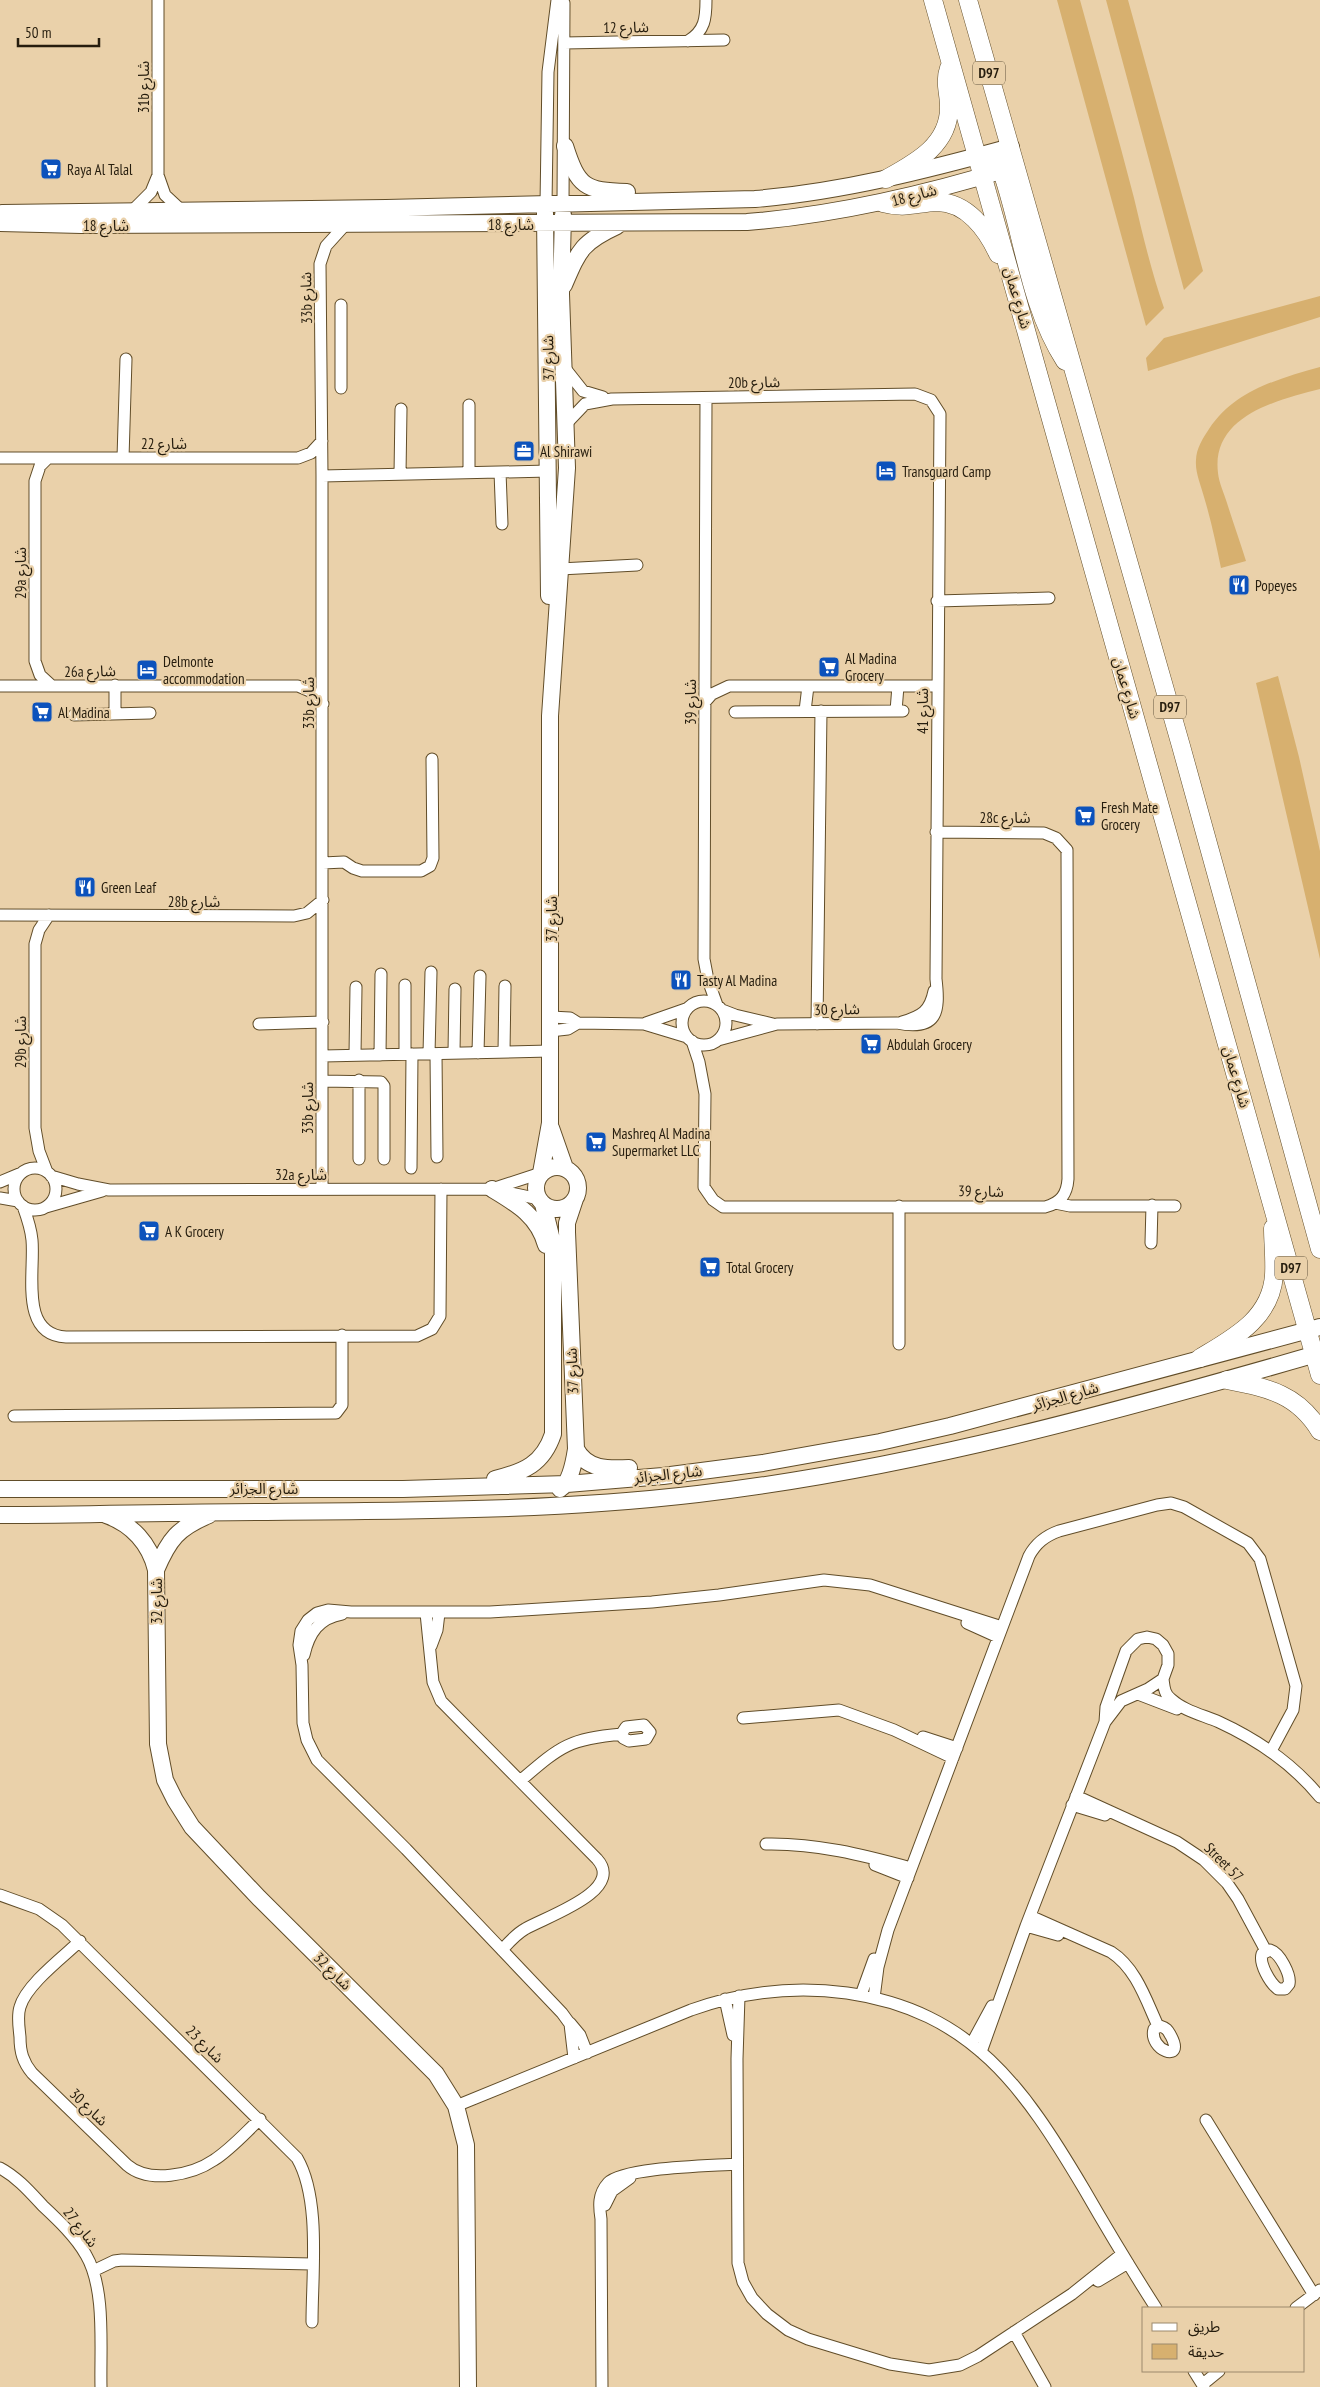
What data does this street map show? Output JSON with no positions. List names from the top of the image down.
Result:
{
  "streets": {
    "main road": ["D97", "شارع عمان"],
    "street": [
      "شارع 12",
      "31b شارع",
      "شارع 18",
      "33b شارع",
      "شارع 37",
      "20b شارع",
      "شارع 22",
      "29a شارع",
      "26a شارع",
      "شارع 39",
      "شارع 41",
      "28c شارع",
      "28b شارع",
      "شارع 30",
      "29b شارع",
      "32a شارع",
      "شارع الجزائر",
      "شارع 32",
      "Street 57",
      "شارع 23",
      "شارع 27"
    ]
  },
  "crossings": [
    ["شارع 12", "شارع 37"],
    ["D97", "شارع 18"],
    ["31b شارع", "شارع 18"],
    ["شارع 18", "33b شارع"],
    ["شارع 18", "شارع عمان"],
    ["شارع 18", "شارع 37"],
    ["33b شارع", "شارع 22"],
    ["33b شارع", "26a شارع"],
    ["33b شارع", "28b شارع"],
    ["33b شارع", "32a شارع"],
    ["شارع عمان", "شارع الجزائر"],
    ["شارع 37", "20b شارع"],
    ["شارع 37", "32a شارع"],
    ["شارع 37", "شارع الجزائر"],
    ["20b شارع", "شارع 39"],
    ["20b شارع", "شارع 41"],
    ["شارع 22", "29a شارع"],
    ["29a شارع", "26a شارع"],
    ["شارع 39", "شارع 30"],
    ["شارع 41", "28c شارع"],
    ["شارع 41", "شارع 30"],
    ["28b شارع", "29b شارع"],
    ["شارع 30", "شارع 23"],
    ["29b شارع", "32a شارع"],
    ["شارع الجزائر", "شارع 32"]
  ],
  "places": {
    "supermarket": [
      "Raya Al Talal",
      "Al Madina Grocery",
      "Al Madina",
      "Fresh Mate Grocery",
      "Abdulah Grocery",
      "Mashreq Al Madina Supermarket LLC",
      "A K Grocery",
      "Total Grocery"
    ],
    "office": ["Al Shirawi"],
    "hotel": ["Transguard Camp", "Delmonte accommodation"],
    "restaurant": ["Popeyes", "Green Leaf", "Tasty Al Madina"]
  },
  "legend": ["طريق", "حديقة"],
  "scale_bar": "50 m"
}
